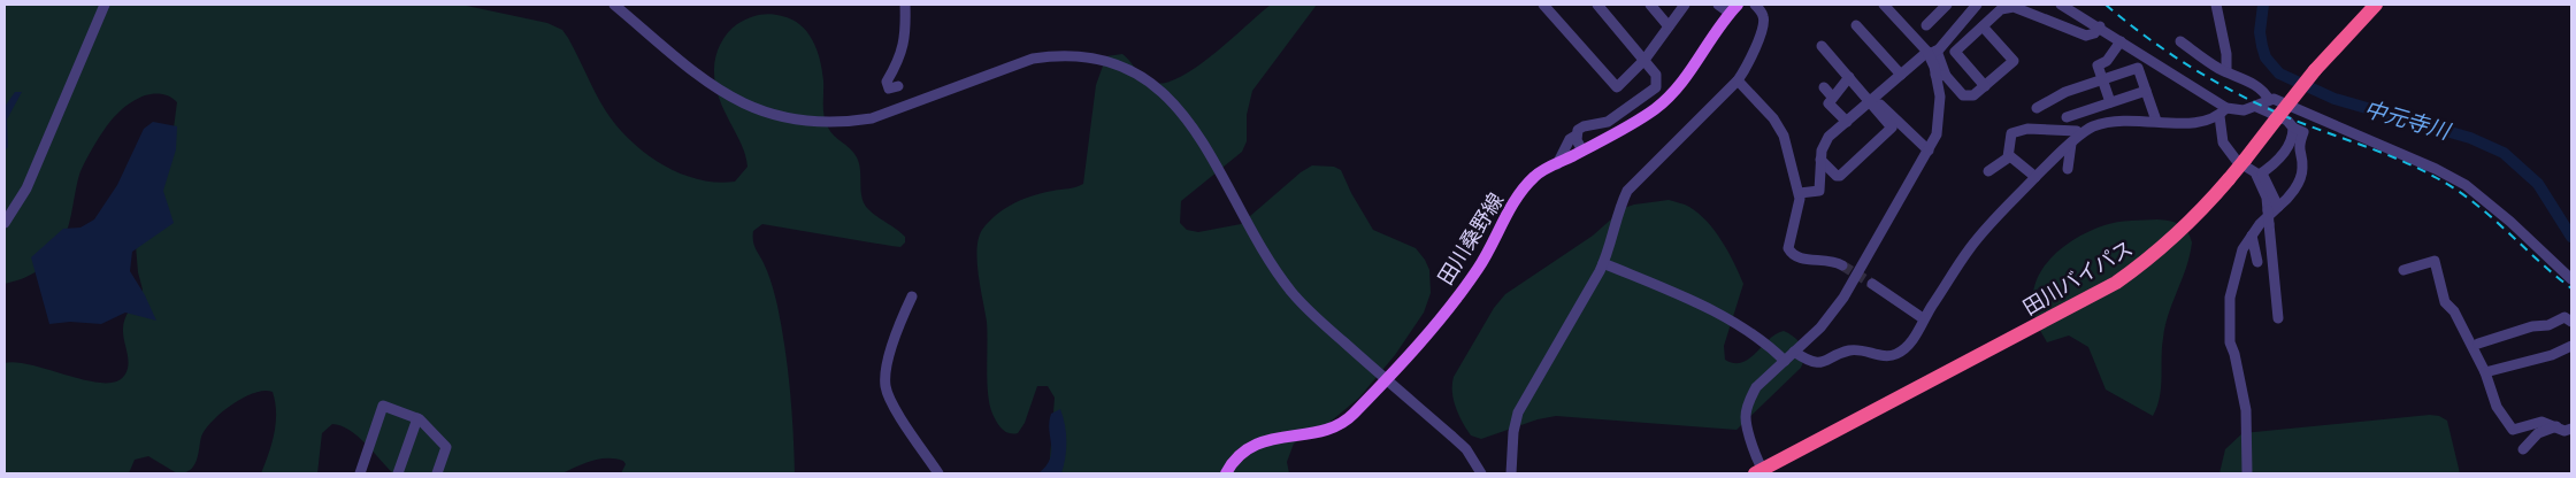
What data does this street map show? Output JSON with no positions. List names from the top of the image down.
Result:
{
  "streets": {
    "highway": ["田川バイパス"],
    "main road": ["田川桑野線"]
  },
  "water": ["中元寺川"]
}
